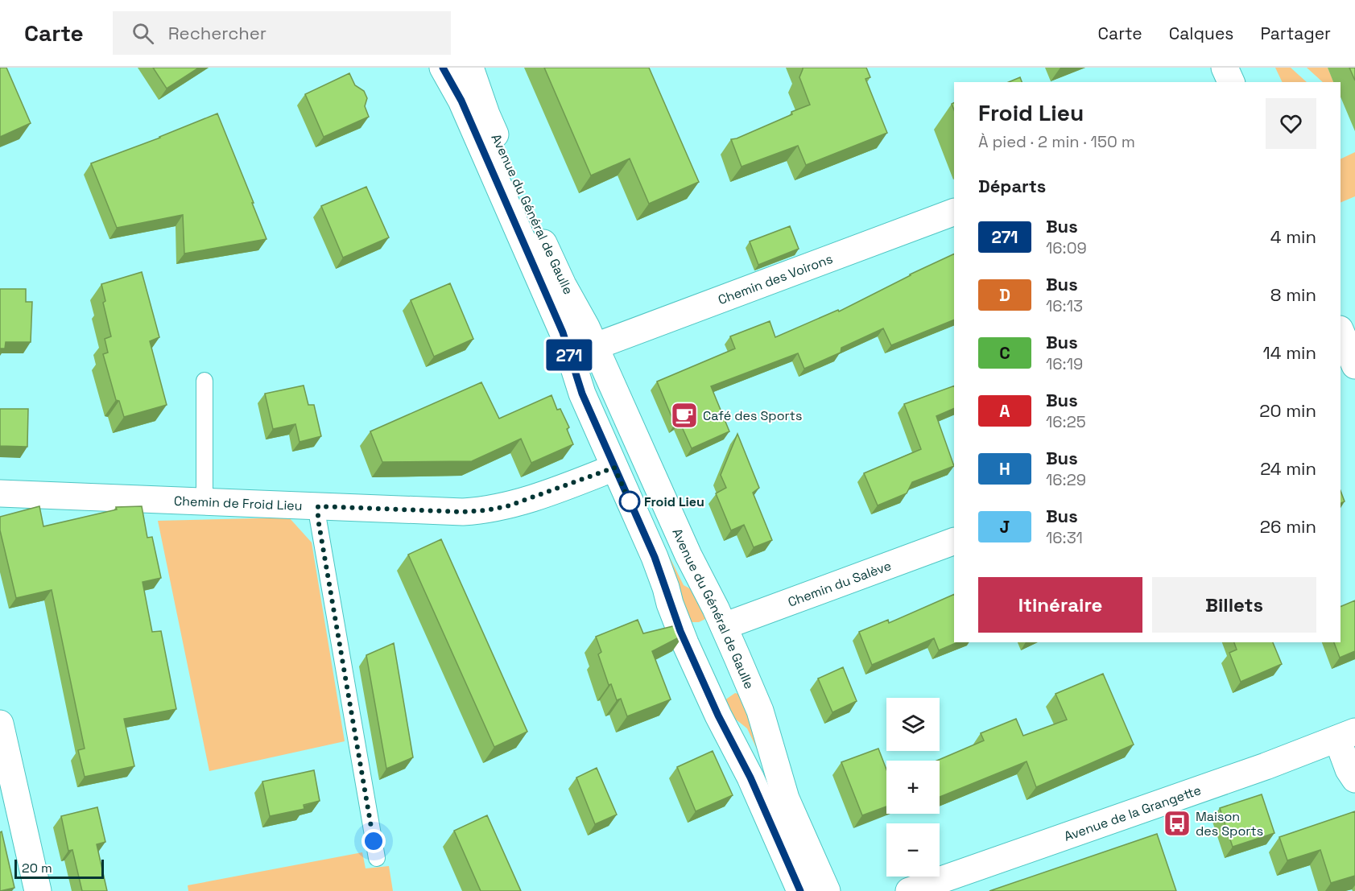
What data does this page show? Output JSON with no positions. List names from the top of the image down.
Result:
{
  "streets": {
    "street": [
      "Avenue du Général de Gaulle",
      "Chemin des Voirons",
      "Chemin de Froid Lieu",
      "Chemin du Salève",
      "Avenue de la Grangette"
    ]
  },
  "crossings": [
    ["Avenue du Général de Gaulle", "Chemin des Voirons"],
    ["Avenue du Général de Gaulle", "Chemin de Froid Lieu"],
    ["Avenue du Général de Gaulle", "Chemin du Salève"]
  ],
  "places": {
    "cafe": ["Café des Sports"],
    "other": ["Froid Lieu"],
    "bus stop": ["Maison des Sports"]
  },
  "lines": ["bus line 271"],
  "scale_bar": "20 m",
  "page": {
    "header": "Carte",
    "search": "Rechercher",
    "nav": ["Carte", "Calques", "Partager"],
    "on_map": "271",
    "heading": [
      ["Froid Lieu", "À pied · 2 min · 150 m"],
      "Départs"
    ],
    "list": [
      {
        "mark": "271",
        "name": "Bus",
        "note": "16:09",
        "value": "4 min"
      },
      {
        "mark": "D",
        "name": "Bus",
        "note": "16:13",
        "value": "8 min"
      },
      {
        "mark": "C",
        "name": "Bus",
        "note": "16:19",
        "value": "14 min"
      },
      {
        "mark": "A",
        "name": "Bus",
        "note": "16:25",
        "value": "20 min"
      },
      {
        "mark": "H",
        "name": "Bus",
        "note": "16:29",
        "value": "24 min"
      },
      {
        "mark": "J",
        "name": "Bus",
        "note": "16:31",
        "value": "26 min"
      }
    ],
    "buttons": ["Itinéraire", "Billets"],
    "map_buttons": ["+", "−"],
    "scale": "20 m"
  }
}
